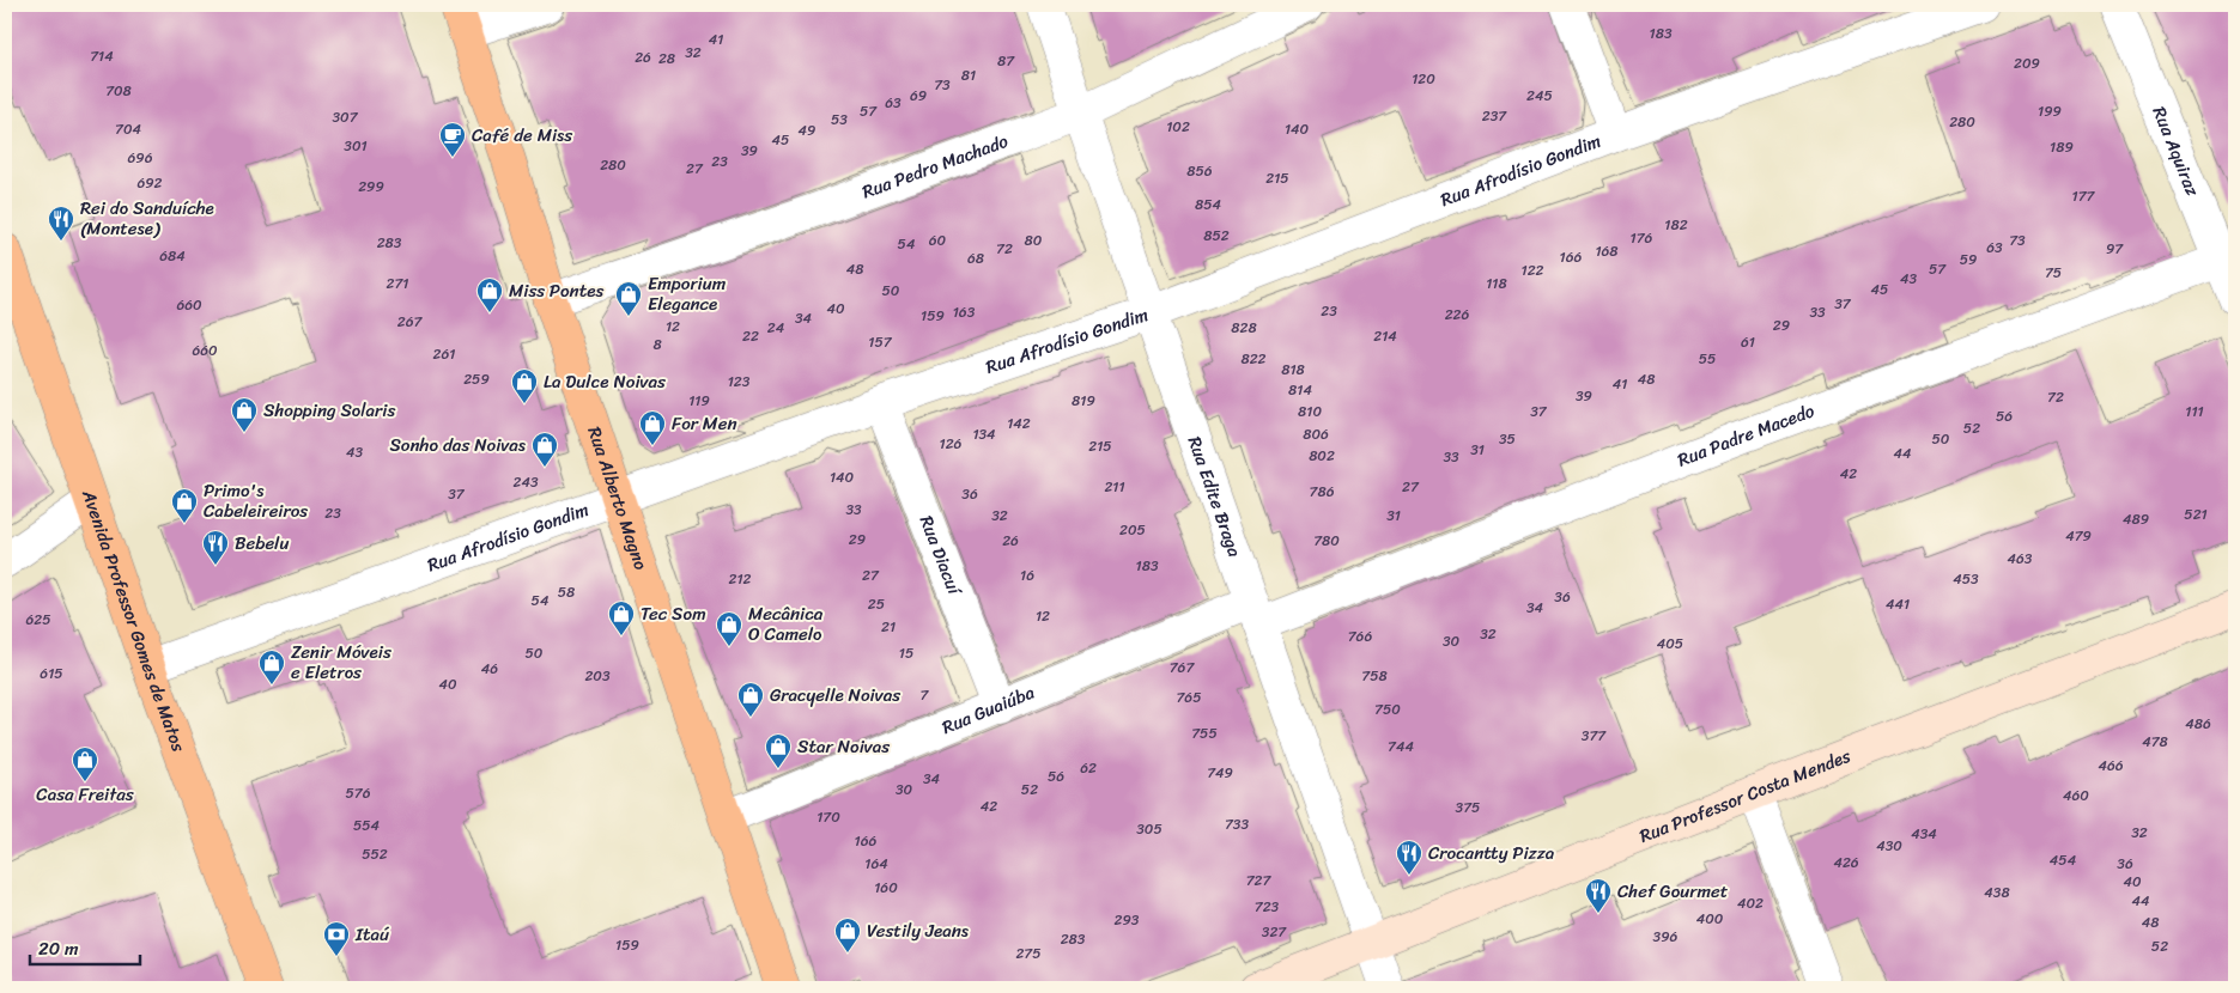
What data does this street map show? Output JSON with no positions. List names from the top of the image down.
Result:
{
  "streets": {
    "main road": ["Rua Alberto Magno", "Avenida Professor Gomes de Matos"],
    "street": [
      "Rua Aquiraz",
      "Rua Pedro Machado",
      "Rua Afrodísio Gondim",
      "Rua Padre Macedo",
      "Rua Edite Braga",
      "Rua Diacuí",
      "Rua Guaiúba",
      "Rua Professor Costa Mendes"
    ]
  },
  "crossings": [
    ["Rua Aquiraz", "Rua Padre Macedo"],
    ["Rua Pedro Machado", "Rua Alberto Magno"],
    ["Rua Pedro Machado", "Rua Edite Braga"],
    ["Rua Afrodísio Gondim", "Rua Alberto Magno"],
    ["Rua Afrodísio Gondim", "Rua Edite Braga"],
    ["Rua Afrodísio Gondim", "Rua Diacuí"],
    ["Rua Afrodísio Gondim", "Avenida Professor Gomes de Matos"],
    ["Rua Padre Macedo", "Rua Edite Braga"],
    ["Rua Padre Macedo", "Rua Guaiúba"],
    ["Rua Alberto Magno", "Rua Guaiúba"],
    ["Rua Edite Braga", "Rua Guaiúba"],
    ["Rua Edite Braga", "Rua Professor Costa Mendes"],
    ["Rua Diacuí", "Rua Guaiúba"]
  ],
  "places": {
    "cafe": ["Café de Miss"],
    "restaurant": [
      "Rei do Sanduíche (Montese)",
      "Bebelu",
      "Crocantty Pizza",
      "Chef Gourmet"
    ],
    "shop": [
      "Miss Pontes",
      "Emporium Elegance",
      "La Dulce Noivas",
      "Shopping Solaris",
      "For Men",
      "Sonho das Noivas",
      "Primo's Cabeleireiros",
      "Tec Som",
      "Mecânica O Camelo",
      "Zenir Móveis e Eletros",
      "Gracyelle Noivas",
      "Star Noivas",
      "Casa Freitas",
      "Vestily Jeans"
    ],
    "bank": ["Itaú"]
  },
  "house_numbers": [
    "183",
    "41",
    "32",
    "714",
    "26",
    "28",
    "87",
    "209",
    "81",
    "120",
    "73",
    "708",
    "69",
    "245",
    "63",
    "57",
    "199",
    "237",
    "307",
    "53",
    "280",
    "102",
    "704",
    "140",
    "49",
    "45",
    "301",
    "189",
    "39",
    "696",
    "23",
    "280",
    "27",
    "856",
    "215",
    "692",
    "299",
    "177",
    "854",
    "182",
    "852",
    "176",
    "60",
    "80",
    "73",
    "283",
    "54",
    "63",
    "72",
    "97",
    "168",
    "684",
    "166",
    "68",
    "59",
    "48",
    "57",
    "122",
    "75",
    "43",
    "271",
    "118",
    "45",
    "50",
    "37",
    "660",
    "40",
    "23",
    "163",
    "33",
    "226",
    "159",
    "34",
    "267",
    "29",
    "12",
    "24",
    "828",
    "22",
    "214",
    "157",
    "61",
    "8",
    "660",
    "261",
    "822",
    "55",
    "818",
    "259",
    "48",
    "123",
    "41",
    "814",
    "39",
    "72",
    "119",
    "819",
    "810",
    "37",
    "111",
    "56",
    "142",
    "52",
    "134",
    "806",
    "35",
    "50",
    "126",
    "215",
    "31",
    "43",
    "44",
    "802",
    "33",
    "42",
    "140",
    "243",
    "211",
    "27",
    "786",
    "37",
    "36",
    "33",
    "23",
    "521",
    "32",
    "31",
    "489",
    "205",
    "479",
    "29",
    "26",
    "780",
    "463",
    "183",
    "27",
    "16",
    "212",
    "453",
    "58",
    "36",
    "54",
    "25",
    "441",
    "34",
    "12",
    "625",
    "21",
    "32",
    "766",
    "30",
    "405",
    "50",
    "15",
    "767",
    "46",
    "615",
    "203",
    "758",
    "40",
    "7",
    "765",
    "750",
    "486",
    "755",
    "377",
    "478",
    "744",
    "466",
    "62",
    "749",
    "56",
    "34",
    "30",
    "52",
    "576",
    "460",
    "42",
    "375",
    "170",
    "733",
    "554",
    "305",
    "32",
    "434",
    "166",
    "430",
    "552",
    "454",
    "426",
    "164",
    "36",
    "727",
    "40",
    "160",
    "438",
    "44",
    "402",
    "723",
    "400",
    "293",
    "48",
    "327",
    "396",
    "283",
    "159",
    "52",
    "275"
  ],
  "scale_bar": "20 m"
}
